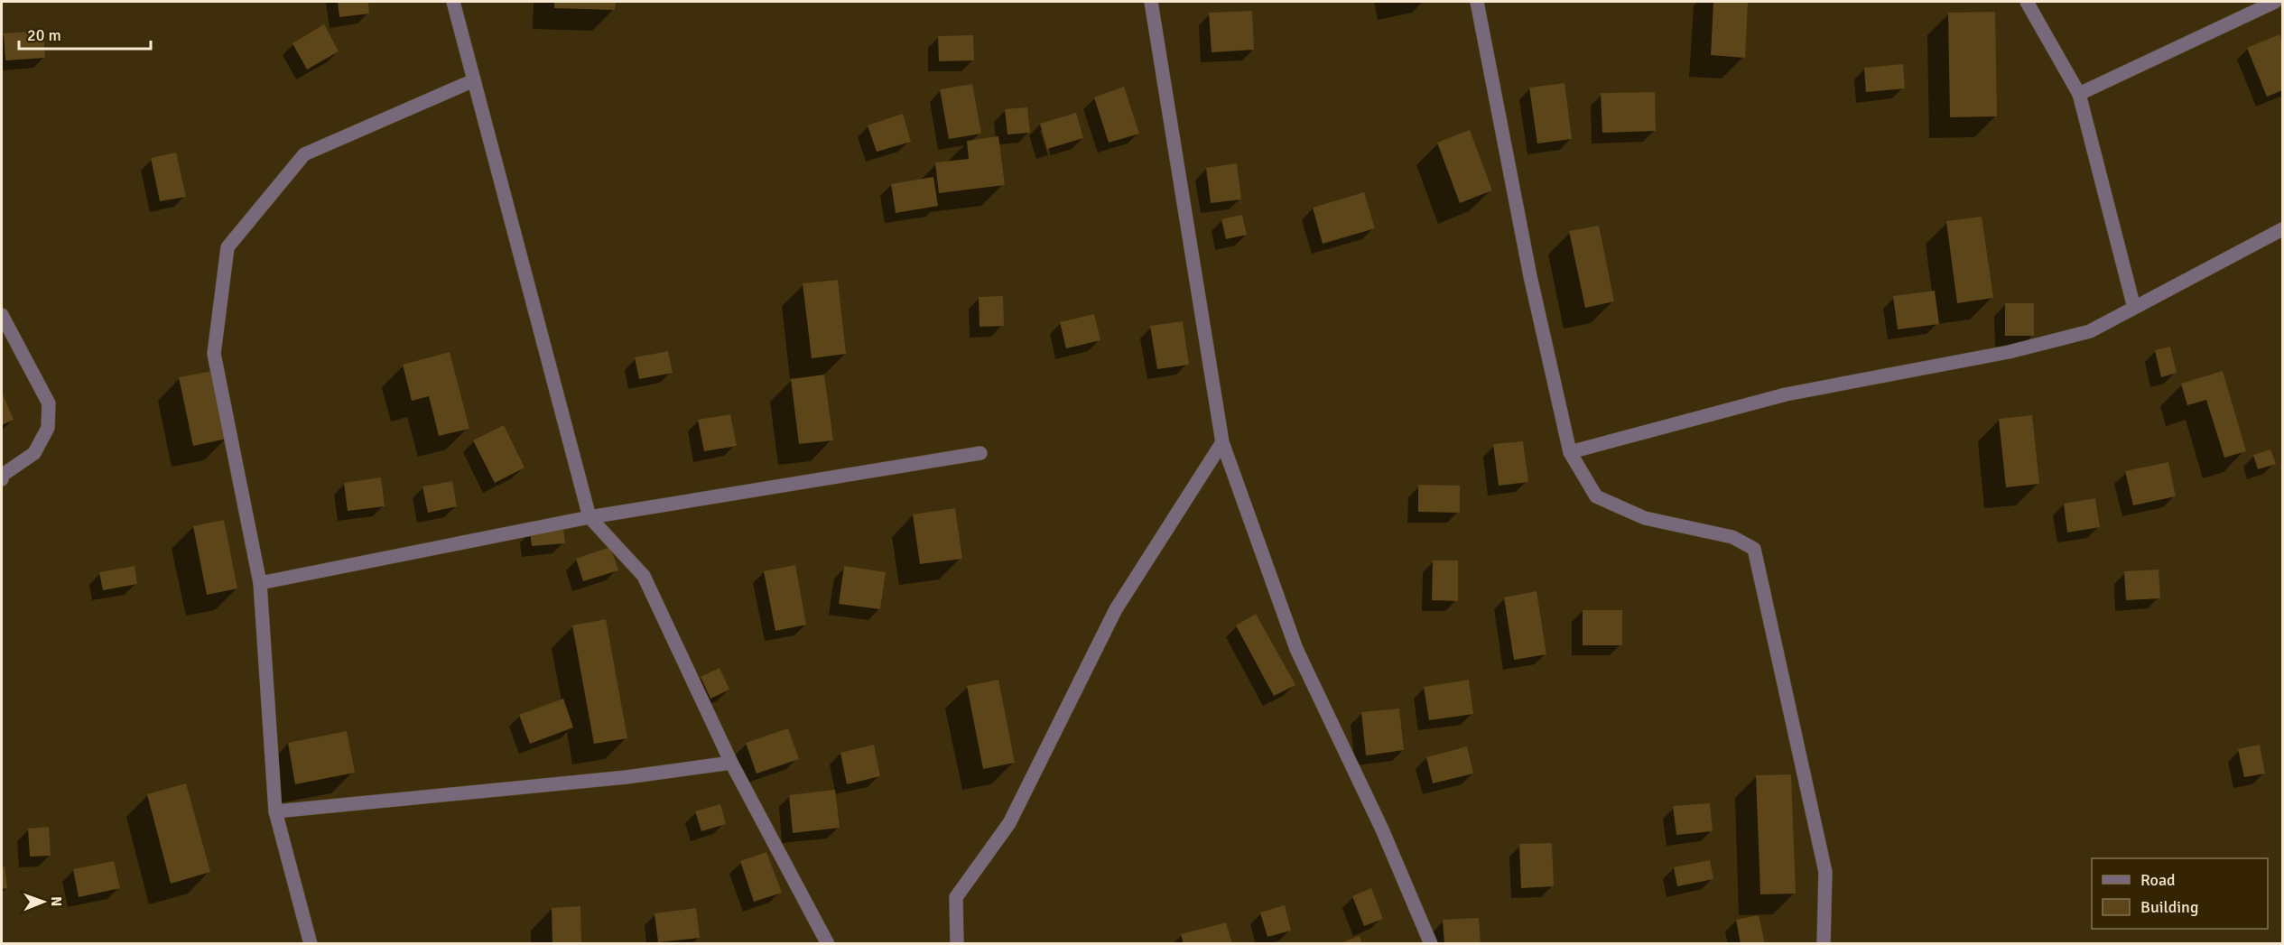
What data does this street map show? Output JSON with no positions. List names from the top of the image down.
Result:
{
  "legend": ["Road", "Building"],
  "scale_bar": "20 m",
  "north": "right"
}
